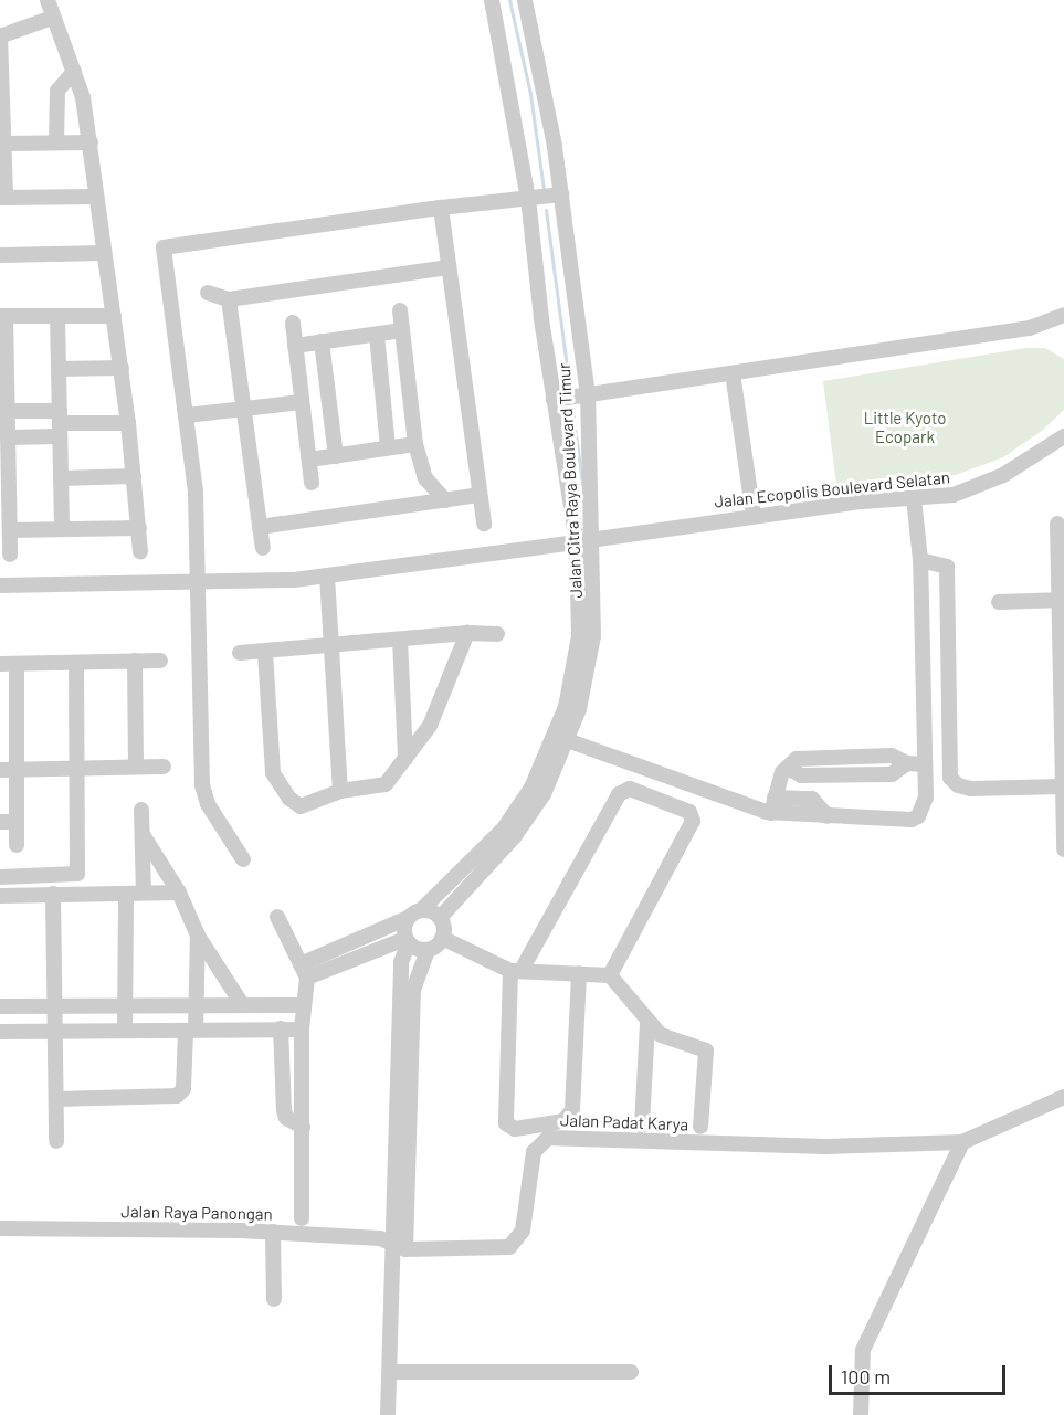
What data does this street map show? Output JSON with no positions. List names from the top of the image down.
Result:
{
  "streets": {
    "street": [
      "Jalan Citra Raya Boulevard Timur",
      "Jalan Ecopolis Boulevard Selatan",
      "Jalan Padat Karya",
      "Jalan Raya Panongan"
    ]
  },
  "crossings": [
    ["Jalan Citra Raya Boulevard Timur", "Jalan Ecopolis Boulevard Selatan"],
    ["Jalan Padat Karya", "Jalan Raya Panongan"]
  ],
  "parks": ["Little Kyoto Ecopark"],
  "scale_bar": "100 m"
}
